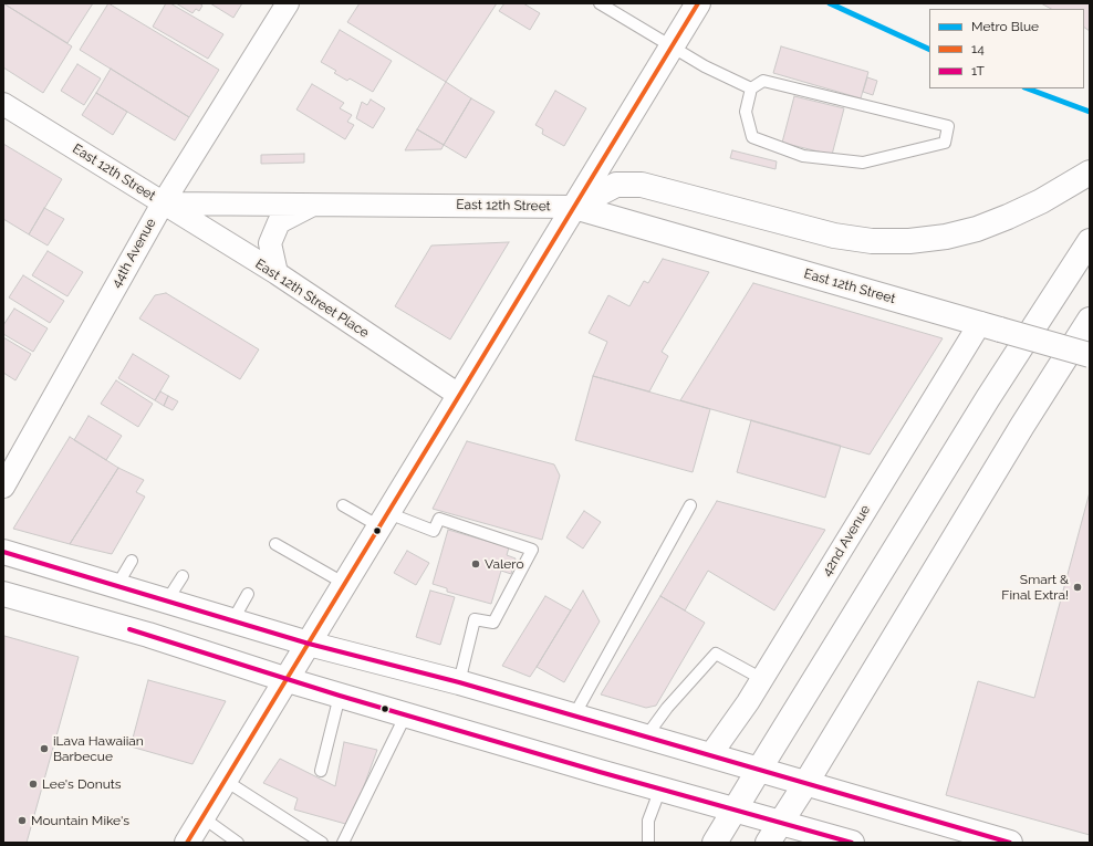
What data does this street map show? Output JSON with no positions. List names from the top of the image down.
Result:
{
  "streets": {
    "main road": ["East 12th Street"],
    "street": ["44th Avenue", "East 12th Street Place", "42nd Avenue"]
  },
  "crossings": [
    ["East 12th Street", "44th Avenue"],
    ["East 12th Street", "East 12th Street Place"],
    ["East 12th Street", "42nd Avenue"],
    ["44th Avenue", "East 12th Street Place"]
  ],
  "places": [
    "Valero",
    "Smart & Final Extra!",
    "iLava Hawaiian Barbecue",
    "Lee's Donuts",
    "Mountain Mike's"
  ],
  "lines": ["metro line Blue", "transit line 14", "transit line 1T"],
  "legend": ["Metro Blue", "14", "1T"]
}
